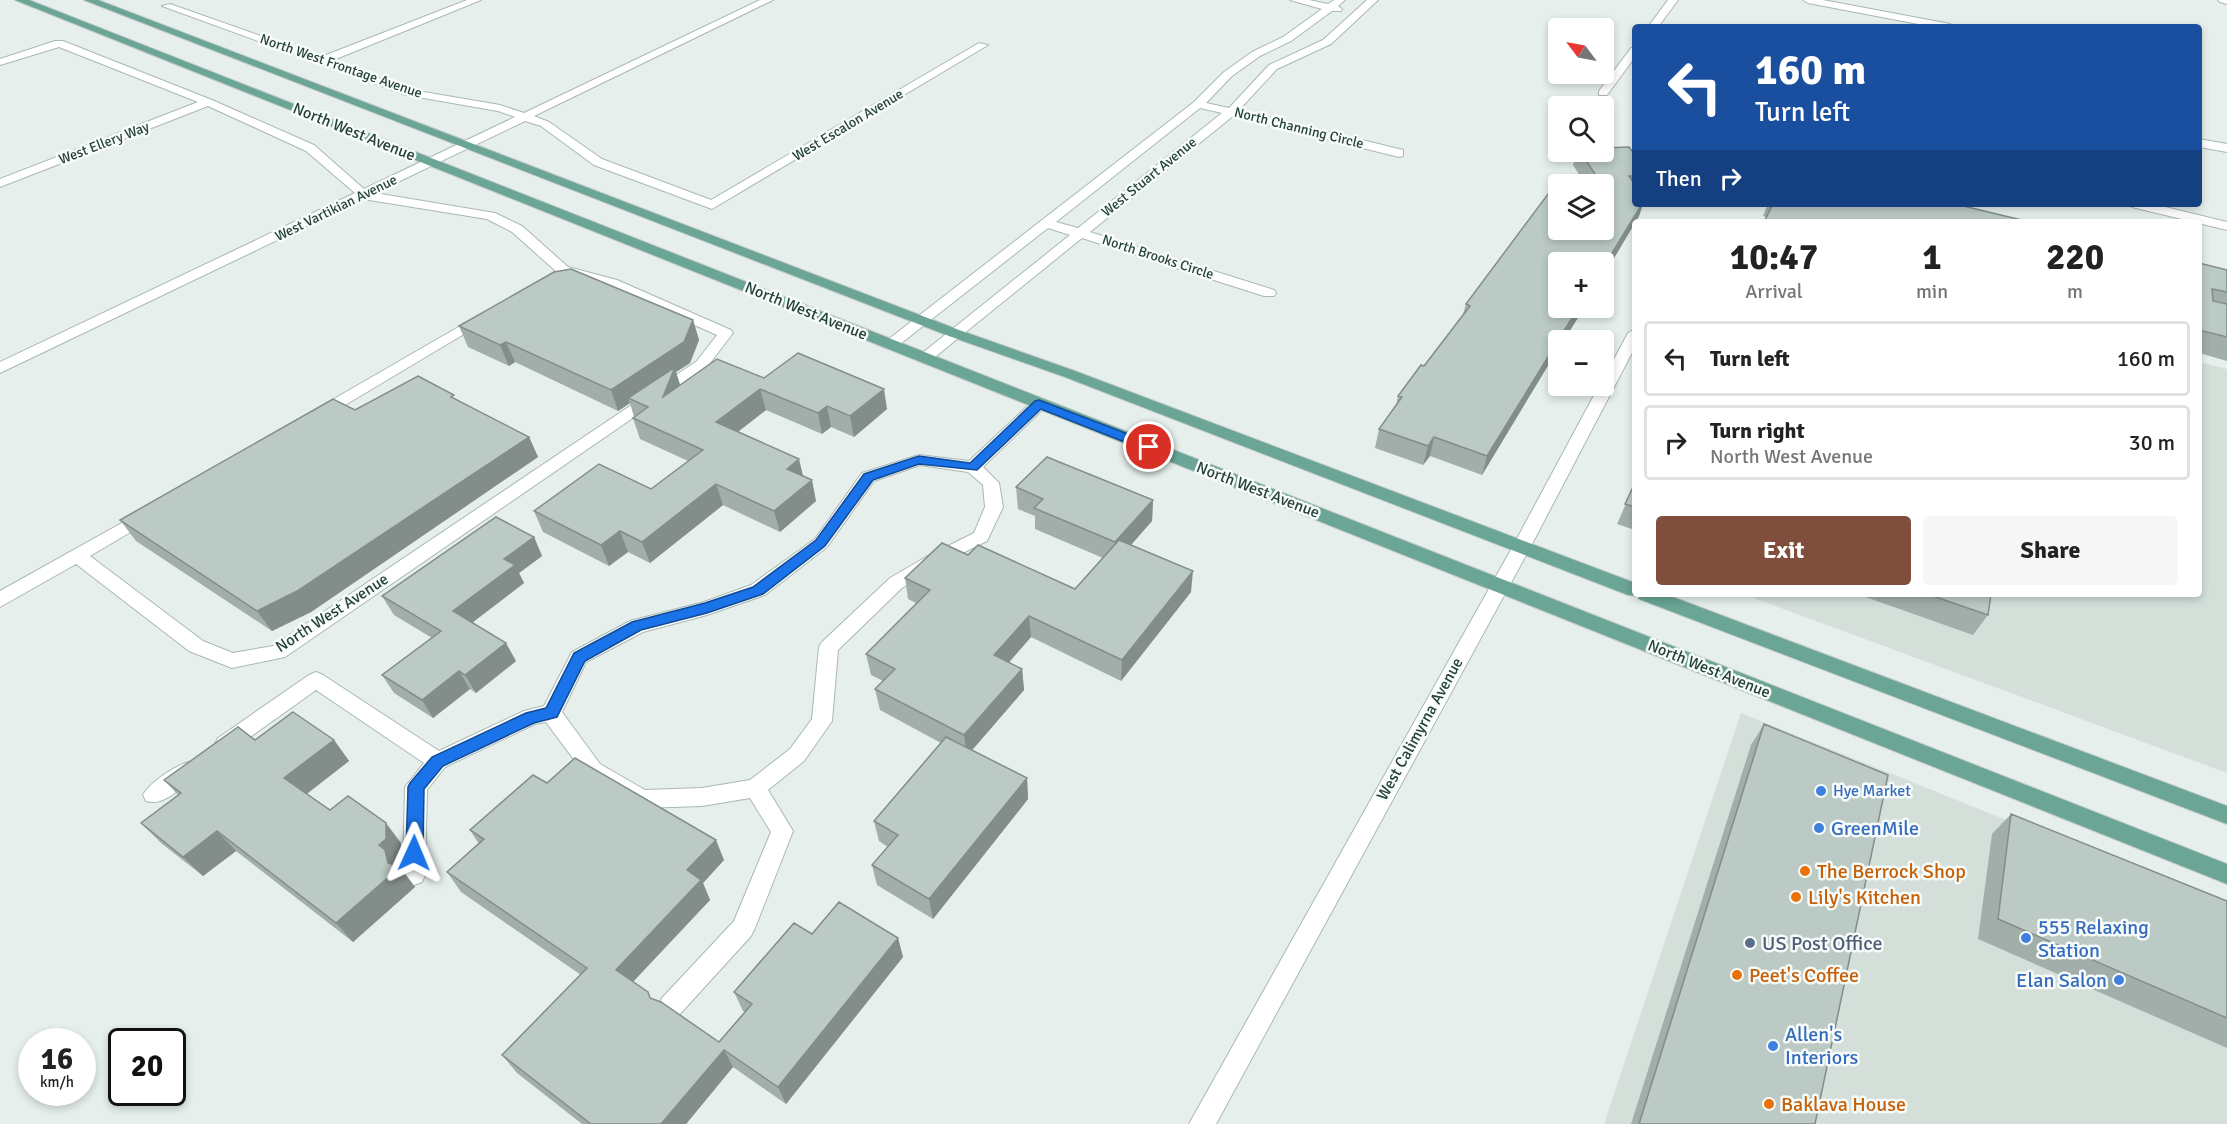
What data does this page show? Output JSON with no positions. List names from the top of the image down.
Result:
{
  "streets": {
    "main road": ["North West Avenue"],
    "street": [
      "North West Frontage Avenue",
      "West Escalon Avenue",
      "North Channing Circle",
      "West Ellery Way",
      "West Stuart Avenue",
      "West Vartikian Avenue",
      "North Brooks Circle",
      "West Calimyrna Avenue"
    ]
  },
  "crossings": [
    ["North West Frontage Avenue", "West Escalon Avenue"],
    ["North West Frontage Avenue", "West Vartikian Avenue"],
    ["North Channing Circle", "West Stuart Avenue"],
    ["North West Avenue", "West Ellery Way"],
    ["North West Avenue", "West Stuart Avenue"],
    ["North West Avenue", "West Vartikian Avenue"],
    ["North West Avenue", "West Calimyrna Avenue"],
    ["West Stuart Avenue", "North Brooks Circle"]
  ],
  "places": [
    "Hye Market",
    "GreenMile",
    "The Berrock Shop",
    "Lily's Kitchen",
    "555 Relaxing Station",
    "US Post Office",
    "Peet's Coffee",
    "Elan Salon",
    "Allen's Interiors",
    "Baklava House"
  ],
  "north": "top left",
  "page": {
    "map_buttons": ["+", "−"],
    "turn": ["160 m", "Turn left"],
    "then": "Then",
    "eta": [
      "10:47",
      "Arrival",
      "1",
      "min",
      "220",
      "m"
    ],
    "list": [
      {
        "name": "Turn left",
        "value": "160 m"
      },
      {
        "name": "Turn right",
        "note": "North West Avenue",
        "value": "30 m"
      }
    ],
    "buttons": ["Exit", "Share"],
    "speed": "16 km/h",
    "limit": "20"
  }
}
